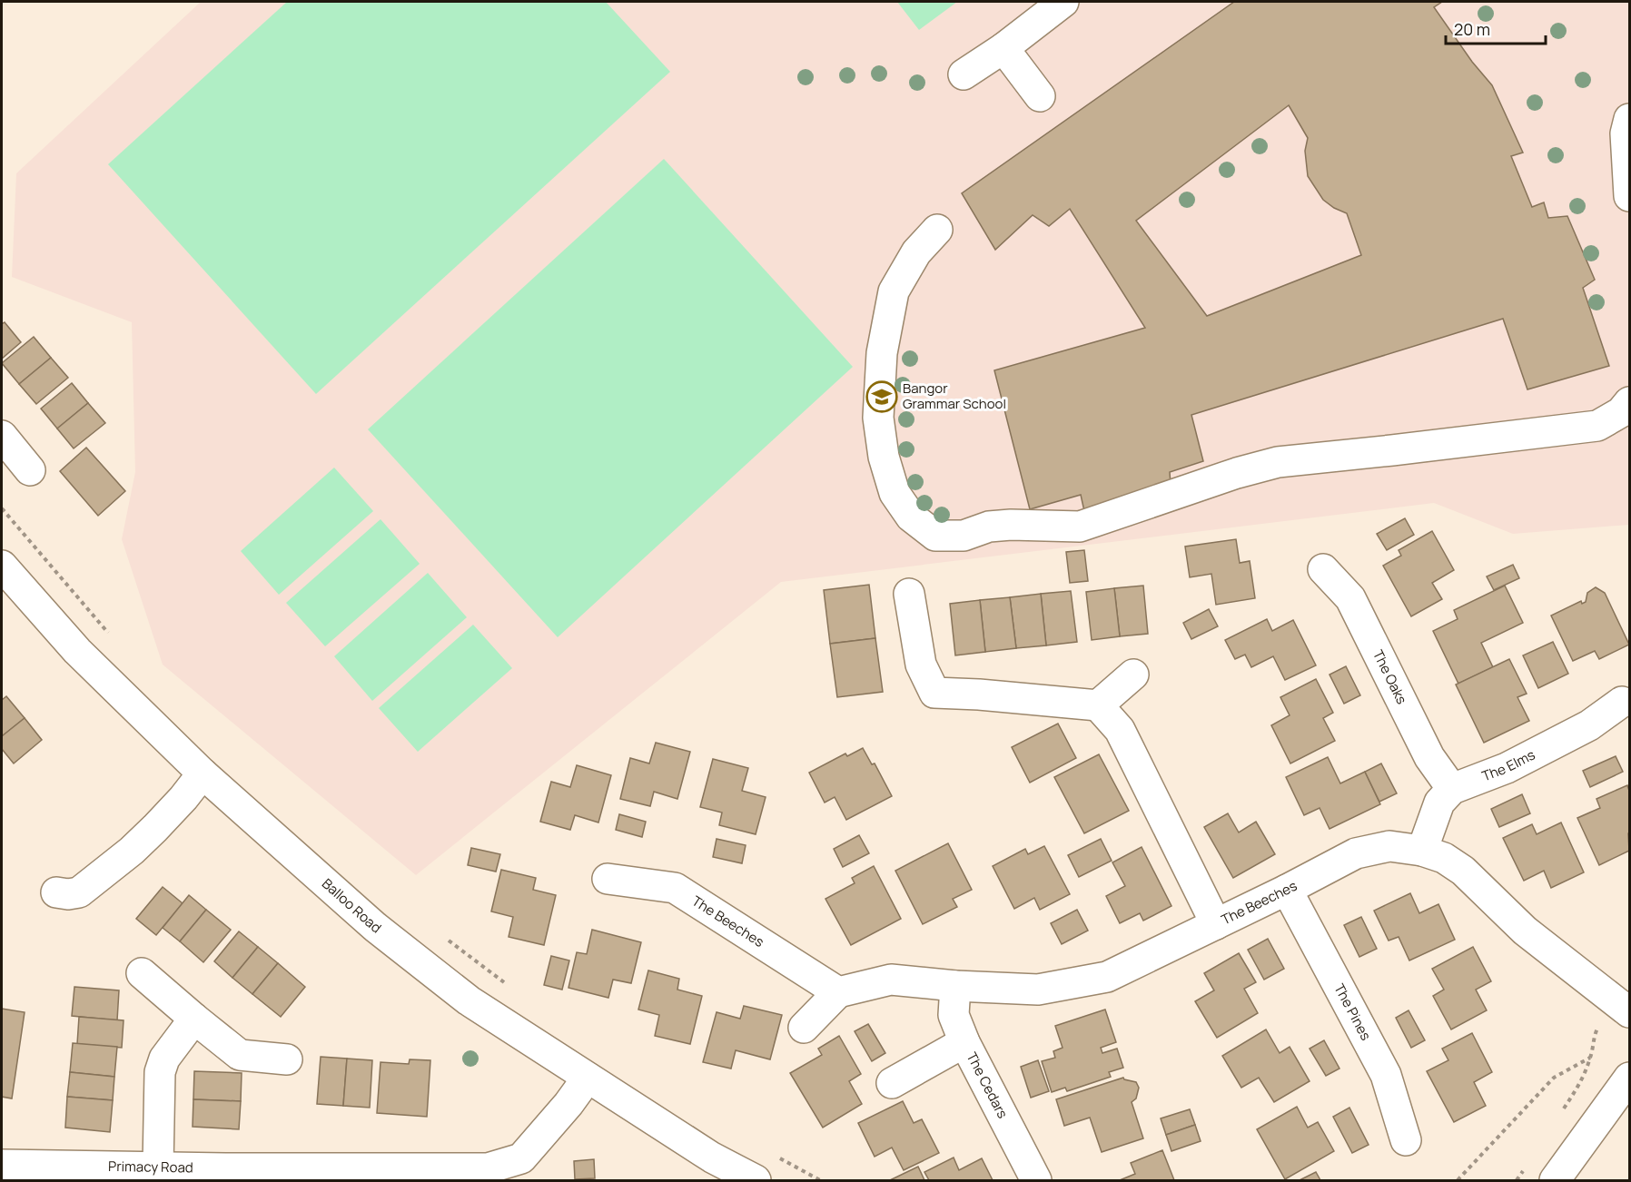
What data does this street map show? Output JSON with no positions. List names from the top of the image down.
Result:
{
  "streets": {
    "street": [
      "The Oaks",
      "The Elms",
      "The Beeches",
      "Balloo Road",
      "The Pines",
      "The Cedars",
      "Primacy Road"
    ]
  },
  "crossings": [
    ["The Oaks", "The Elms"],
    ["The Beeches", "The Pines"],
    ["The Beeches", "The Cedars"],
    ["Balloo Road", "Primacy Road"]
  ],
  "places": {
    "school or university": ["Bangor Grammar School"]
  },
  "scale_bar": "20 m"
}
